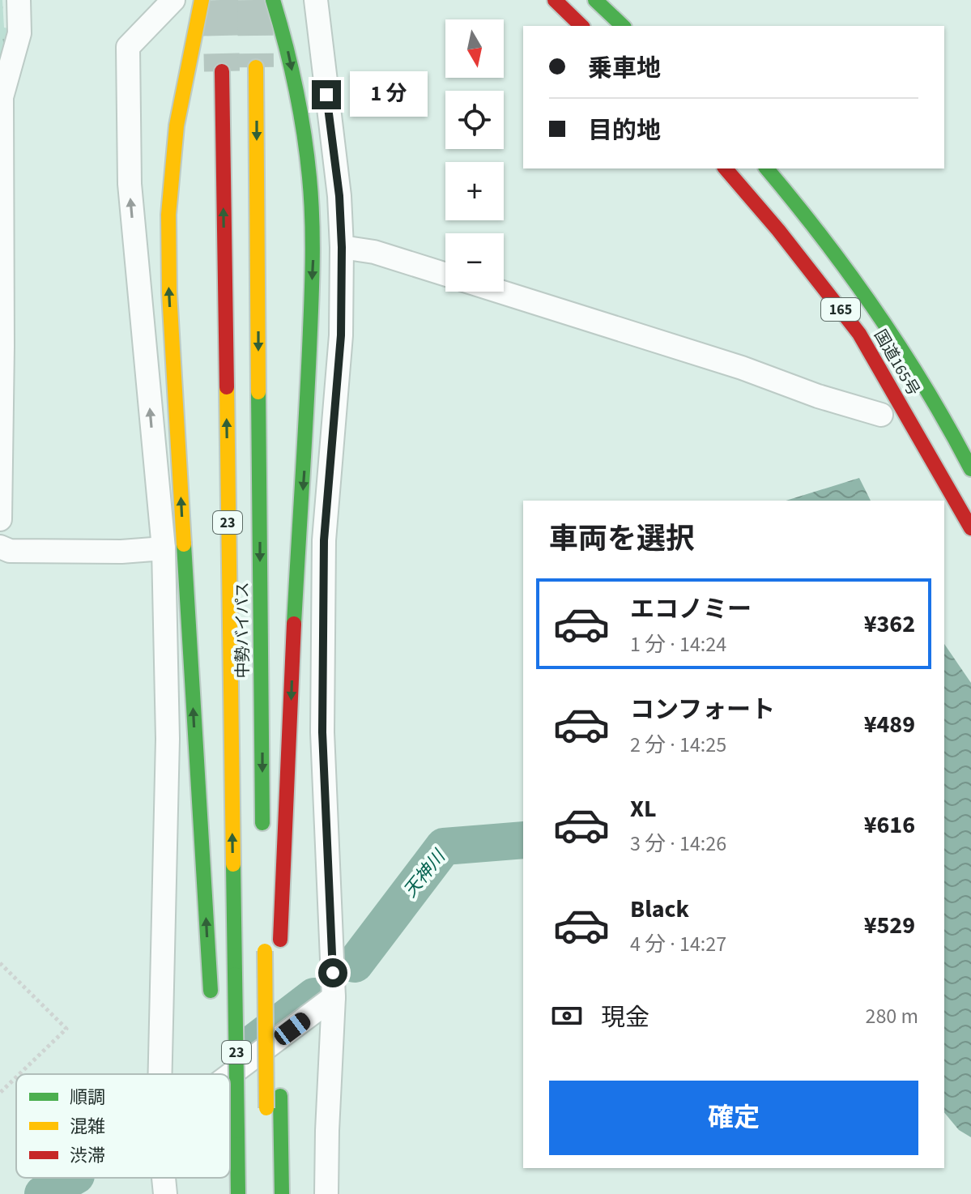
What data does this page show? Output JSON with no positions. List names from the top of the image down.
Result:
{
  "streets": {
    "highway": [
      "165",
      "国道165号",
      "23",
      "中勢バイパス"
    ]
  },
  "water": ["天神川"],
  "legend": ["順調", "混雑", "渋滞"],
  "north": "bottom",
  "page": {
    "map_buttons": ["+", "−"],
    "banner": ["乗車地", "目的地"],
    "bubble": "1 分",
    "heading": "車両を選択",
    "list": [
      {
        "name": "エコノミー",
        "note": "1 分 · 14:24",
        "value": "¥362"
      },
      {
        "name": "コンフォート",
        "note": "2 分 · 14:25",
        "value": "¥489"
      },
      {
        "name": "XL",
        "note": "3 分 · 14:26",
        "value": "¥616"
      },
      {
        "name": "Black",
        "note": "4 分 · 14:27",
        "value": "¥529"
      }
    ],
    "pay": ["現金", "280 m"],
    "buttons": "確定"
  }
}
